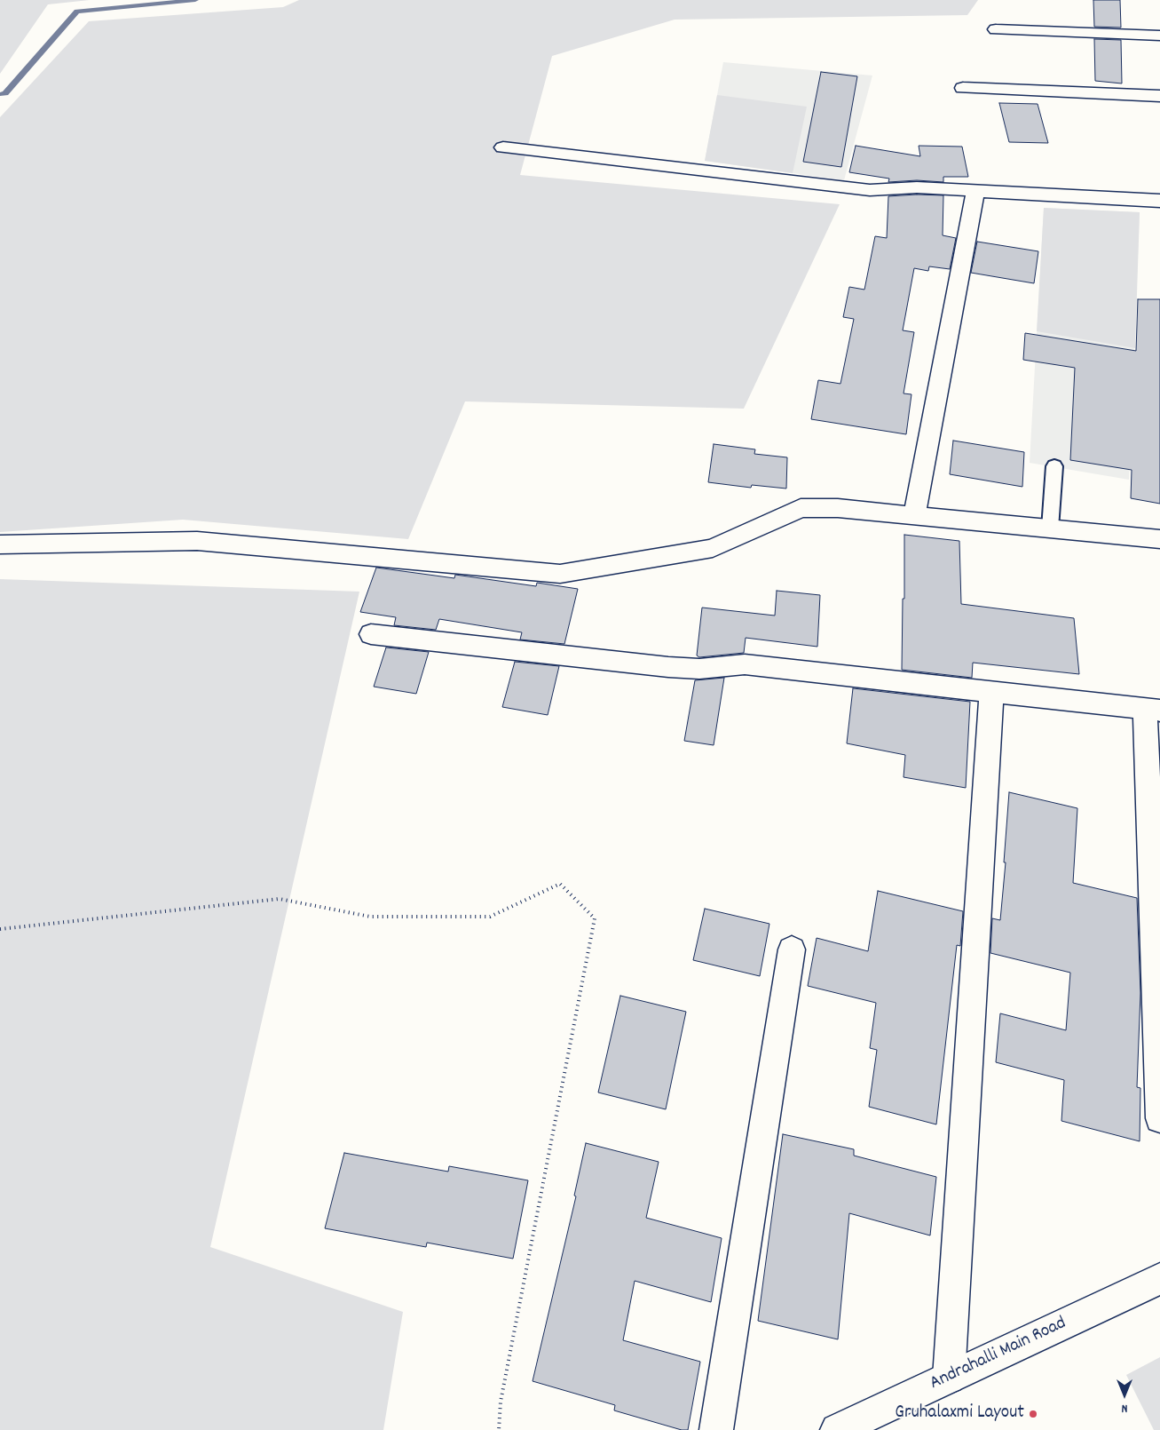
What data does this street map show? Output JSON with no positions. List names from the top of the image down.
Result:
{
  "streets": {
    "street": ["Andrahalli Main Road"]
  },
  "places": ["Gruhalaxmi Layout"],
  "north": "bottom"
}
